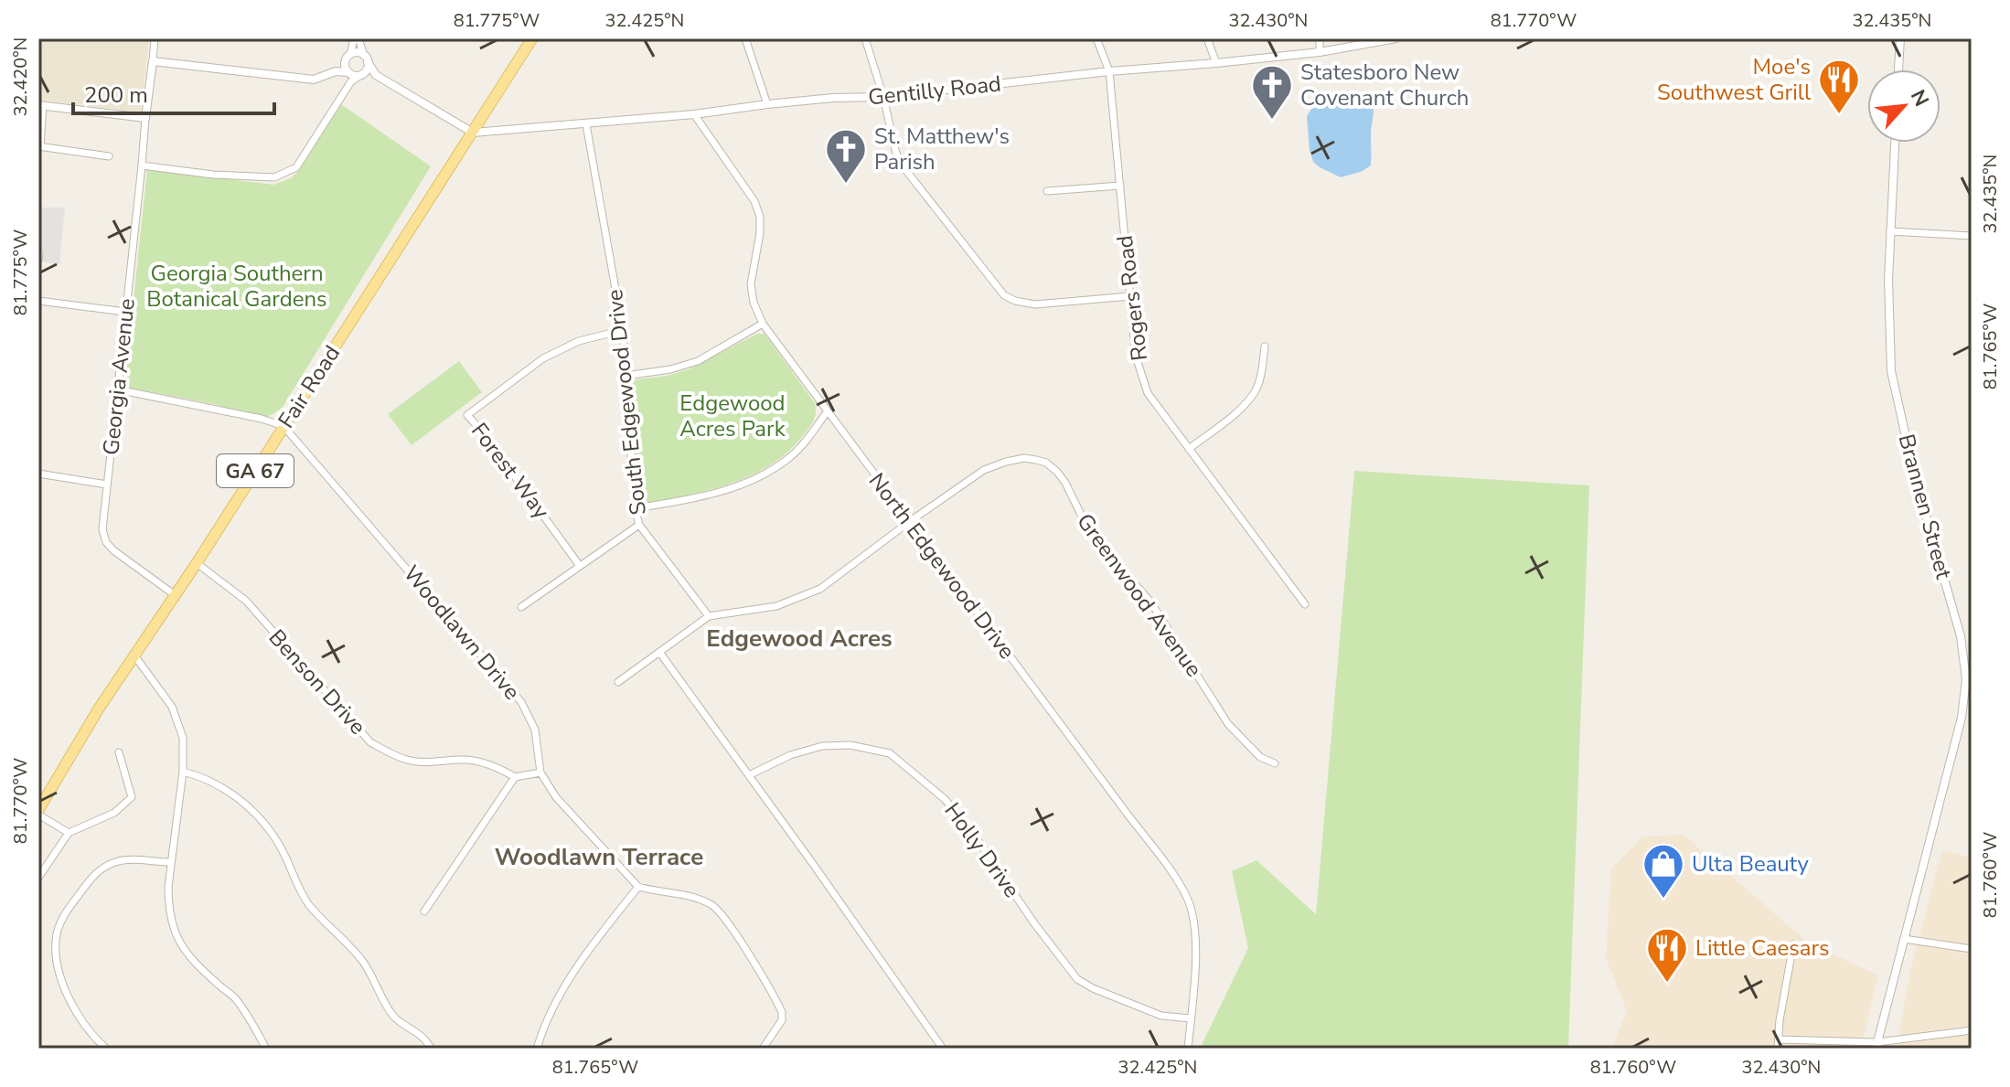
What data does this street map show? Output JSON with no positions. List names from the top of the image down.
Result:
{
  "streets": {
    "main road": ["Fair Road", "GA 67"],
    "street": [
      "Gentilly Road",
      "Rogers Road",
      "Georgia Avenue",
      "South Edgewood Drive",
      "Forest Way",
      "Brannen Street",
      "North Edgewood Drive",
      "Greenwood Avenue",
      "Woodlawn Drive",
      "Benson Drive",
      "Holly Drive"
    ]
  },
  "crossings": [
    ["Gentilly Road", "Rogers Road"],
    ["Gentilly Road", "Fair Road"],
    ["Gentilly Road", "South Edgewood Drive"],
    ["Gentilly Road", "North Edgewood Drive"],
    ["Georgia Avenue", "Fair Road"],
    ["Fair Road", "Woodlawn Drive"],
    ["Fair Road", "Benson Drive"],
    ["South Edgewood Drive", "Forest Way"],
    ["South Edgewood Drive", "Greenwood Avenue"],
    ["North Edgewood Drive", "Greenwood Avenue"],
    ["North Edgewood Drive", "Holly Drive"]
  ],
  "districts": ["Edgewood Acres", "Woodlawn Terrace"],
  "parks": ["Georgia Southern Botanical Gardens", "Edgewood Acres Park"],
  "places": {
    "restaurant": ["Moe's Southwest Grill", "Little Caesars"],
    "church": ["Statesboro New Covenant Church", "St. Matthew's Parish"],
    "shop": ["Ulta Beauty"]
  },
  "scale_bar": "200 m",
  "north": "top right",
  "coordinates": [
    "81.775°W",
    "32.425°N",
    "32.430°N",
    "81.770°W",
    "32.435°N",
    "32.420°N",
    "81.765°W",
    "81.760°W"
  ]
}
